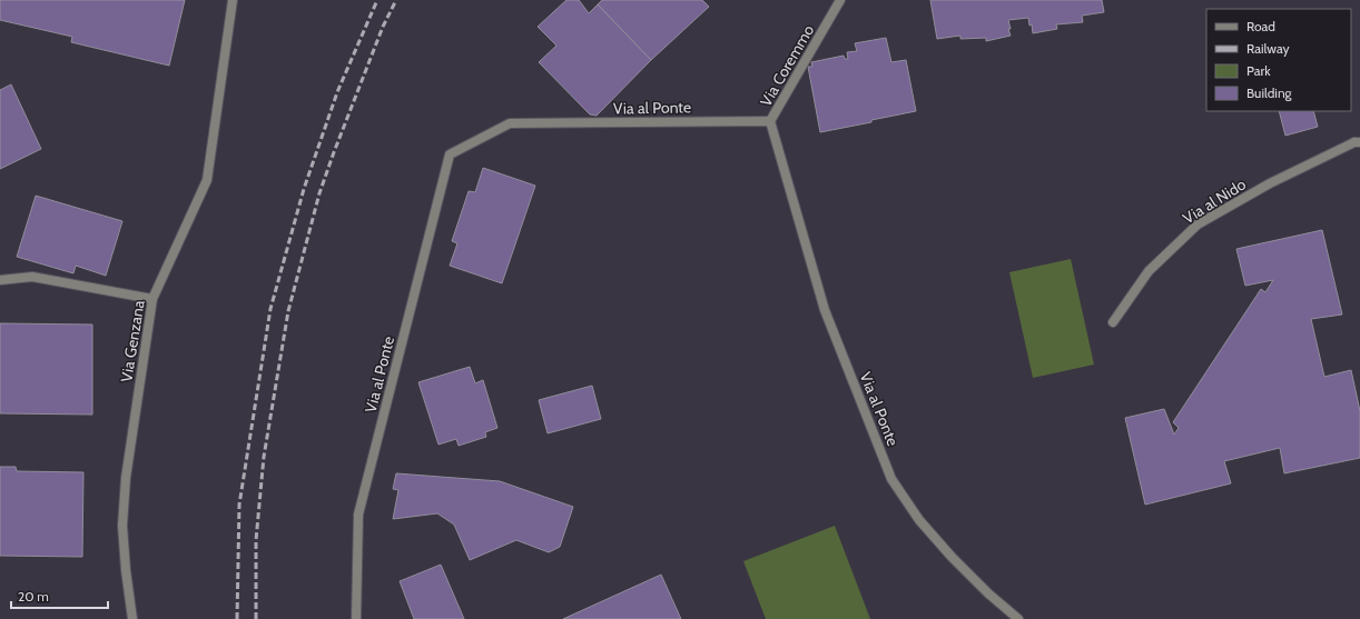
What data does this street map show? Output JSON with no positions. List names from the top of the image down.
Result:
{
  "streets": {
    "street": [
      "Via Coremmo",
      "Via al Ponte",
      "Via al Nido",
      "Via Genzana"
    ]
  },
  "crossings": [
    ["Via Coremmo", "Via al Ponte"]
  ],
  "legend": [
    "Road",
    "Railway",
    "Park",
    "Building"
  ],
  "scale_bar": "20 m"
}
